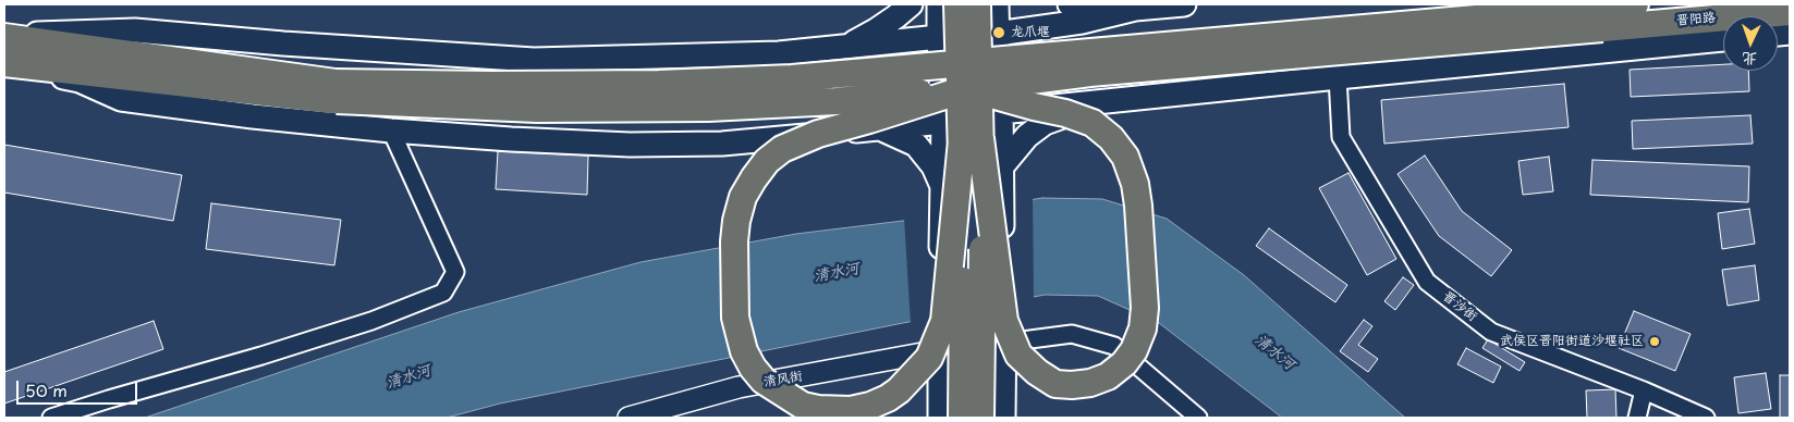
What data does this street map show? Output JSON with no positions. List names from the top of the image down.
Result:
{
  "streets": {
    "main road": ["晋阳路"],
    "street": ["晋沙街", "清风街"]
  },
  "water": ["清水河"],
  "places": ["龙爪堰", "武侯区晋阳街道沙堰社区"],
  "scale_bar": "50 m",
  "north": "bottom"
}
